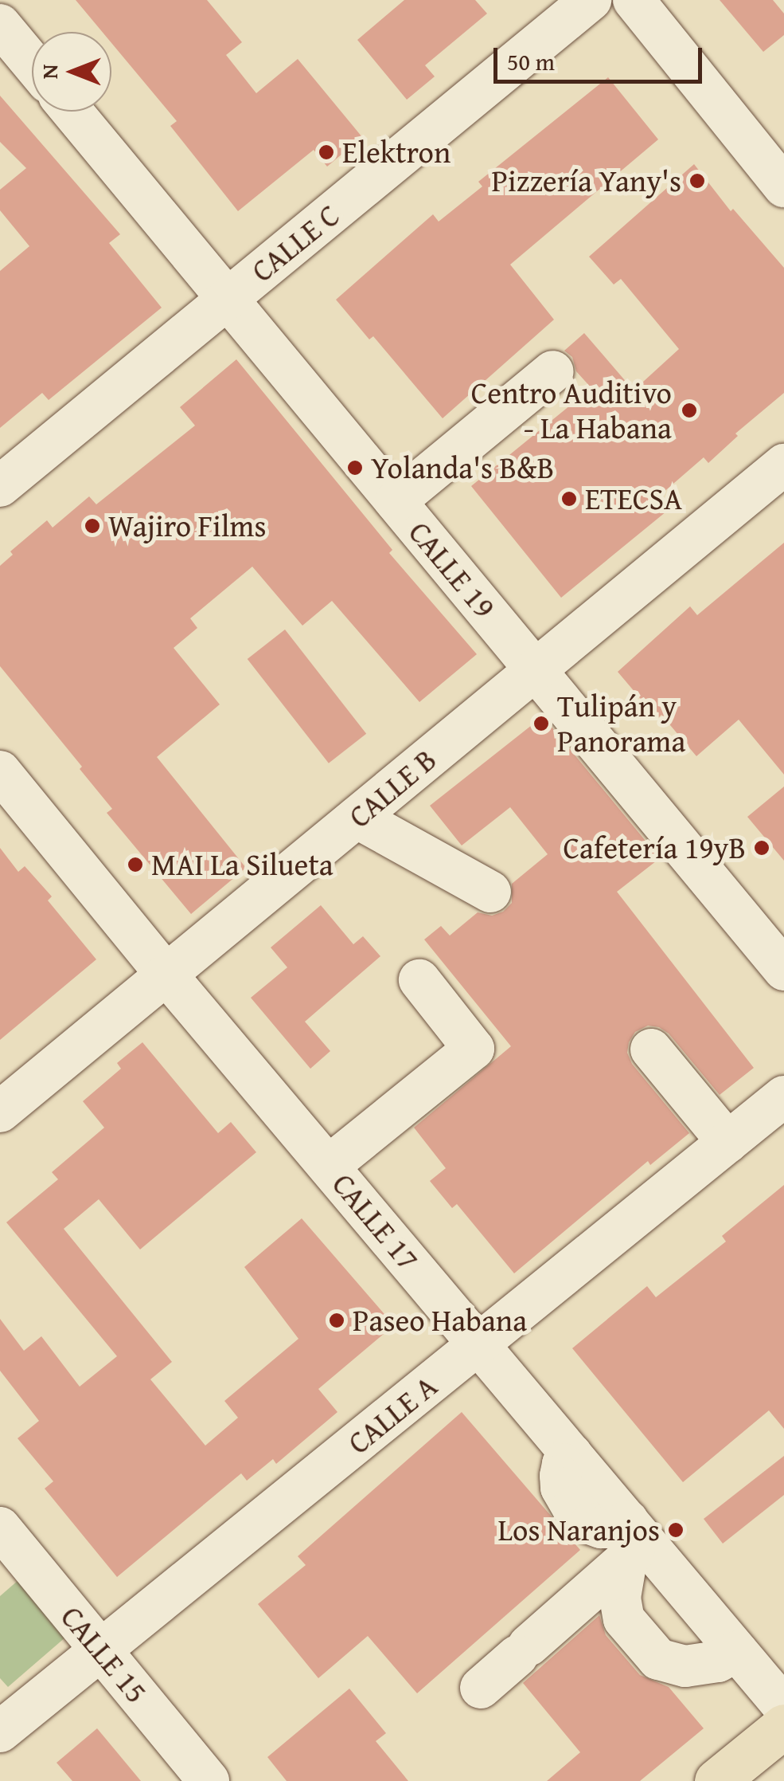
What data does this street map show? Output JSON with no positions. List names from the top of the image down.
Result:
{
  "streets": {
    "street": [
      "CALLE C",
      "CALLE 19",
      "CALLE B",
      "CALLE 17",
      "CALLE A",
      "CALLE 15"
    ]
  },
  "crossings": [
    ["CALLE C", "CALLE 19"],
    ["CALLE 19", "CALLE B"],
    ["CALLE B", "CALLE 17"],
    ["CALLE 17", "CALLE A"],
    ["CALLE A", "CALLE 15"]
  ],
  "places": [
    "Elektron",
    "Pizzería Yany's",
    "Centro Auditivo - La Habana",
    "Yolanda's B&B",
    "ETECSA",
    "Wajiro Films",
    "Tulipán y Panorama",
    "Cafetería 19yB",
    "MAI La Silueta",
    "Paseo Habana",
    "Los Naranjos"
  ],
  "scale_bar": "50 m",
  "north": "left"
}
